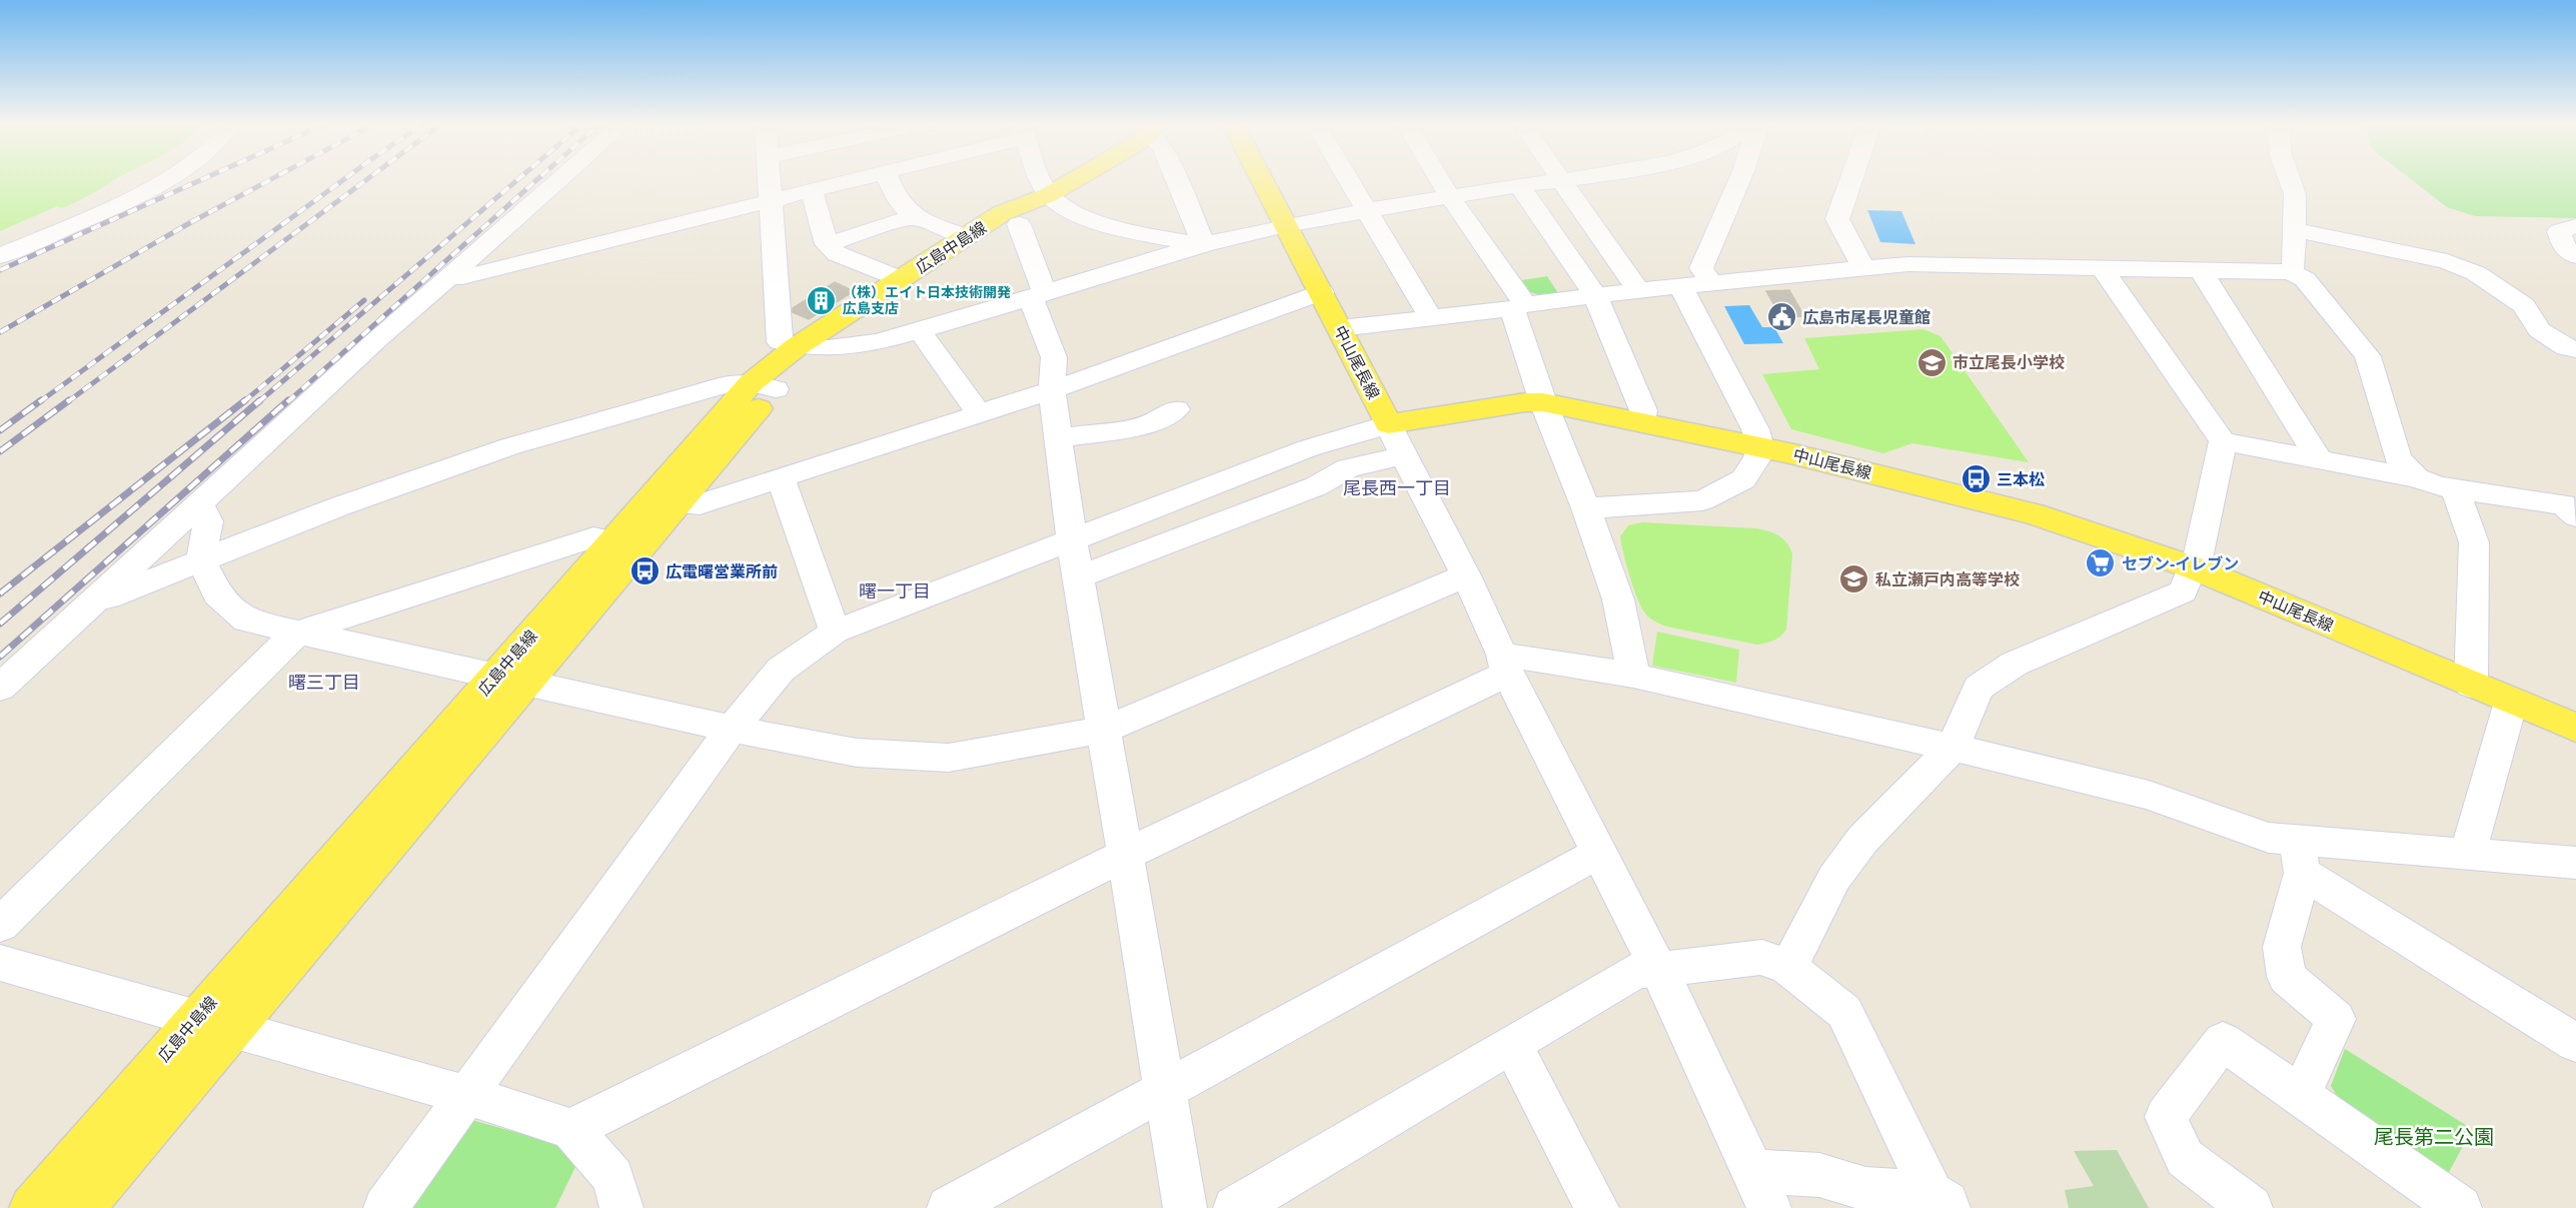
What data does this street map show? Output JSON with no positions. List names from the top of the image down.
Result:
{
  "streets": {
    "main road": ["広島中島線", "中山尾長線"]
  },
  "districts": ["尾長西一丁目", "曙一丁目", "曙三丁目"],
  "parks": ["尾長第二公園"],
  "places": {
    "building": ["（株）エイト日本技術開発 広島支店"],
    "public building": ["広島市尾長児童館"],
    "school or university": ["市立尾長小学校", "私立瀬戸内高等学校"],
    "bus stop": ["三本松", "広電曙営業所前"],
    "supermarket": ["セブン-イレブン"]
  }
}
